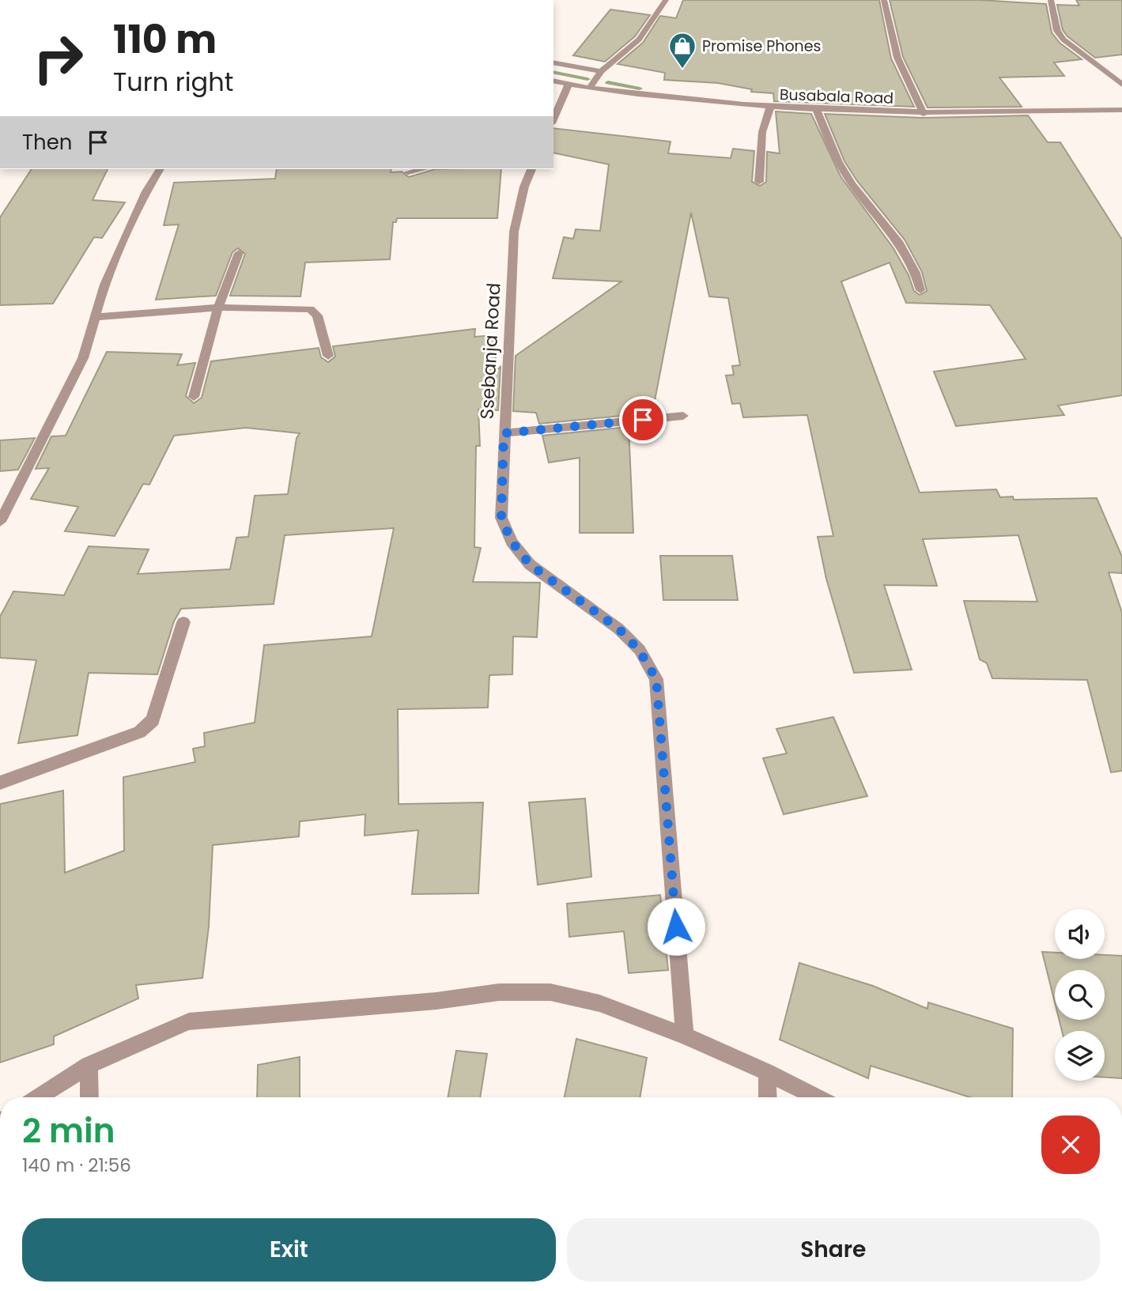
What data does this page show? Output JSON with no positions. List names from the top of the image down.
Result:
{
  "streets": {
    "street": ["Busabala Road", "Ssebanja Road"]
  },
  "places": {
    "shop": ["Promise Phones"]
  },
  "page": {
    "turn": ["110 m", "Turn right"],
    "then": "Then",
    "heading": ["2 min", "140 m · 21:56"],
    "buttons": ["Exit", "Share"]
  }
}
